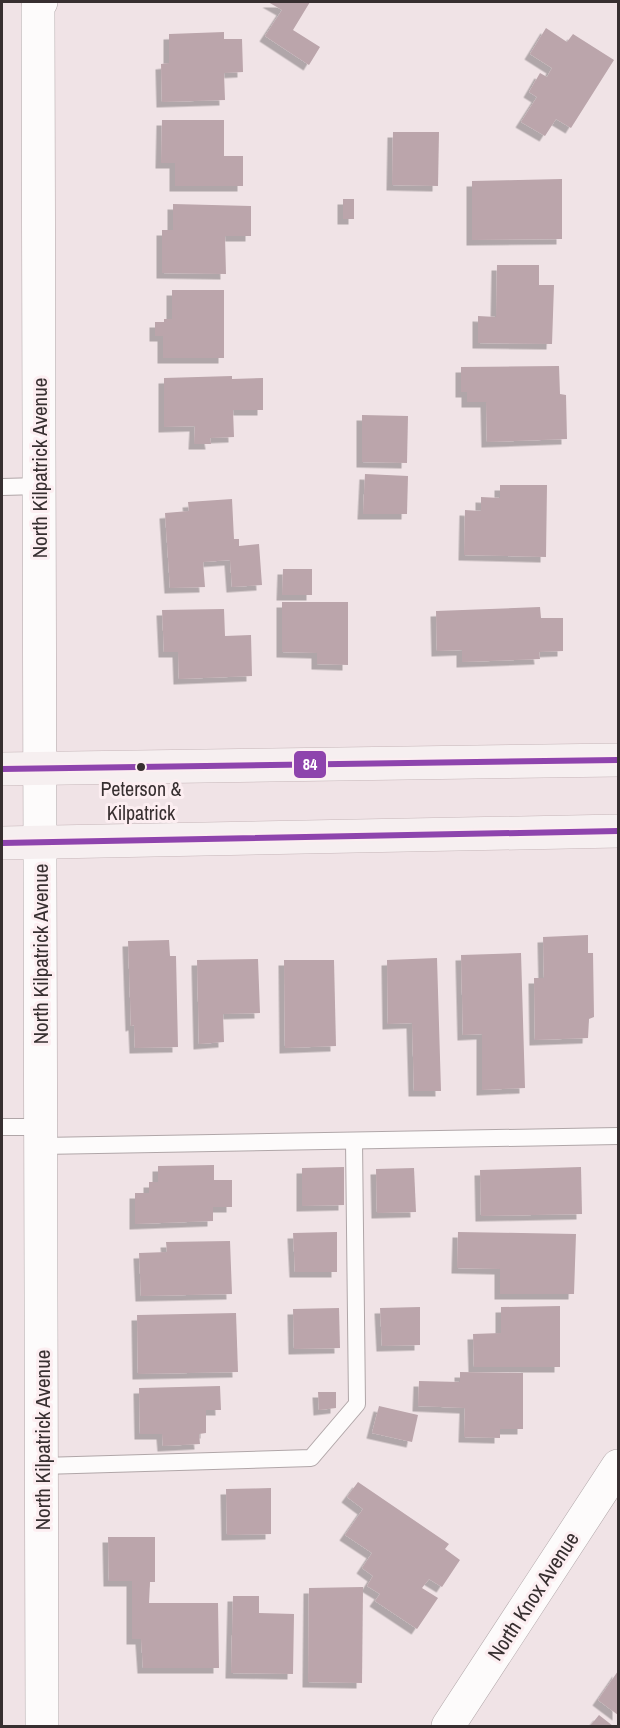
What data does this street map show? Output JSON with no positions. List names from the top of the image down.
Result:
{
  "streets": {
    "street": ["North Kilpatrick Avenue", "North Knox Avenue"]
  },
  "places": ["Peterson & Kilpatrick"],
  "lines": ["transit line 84"]
}
